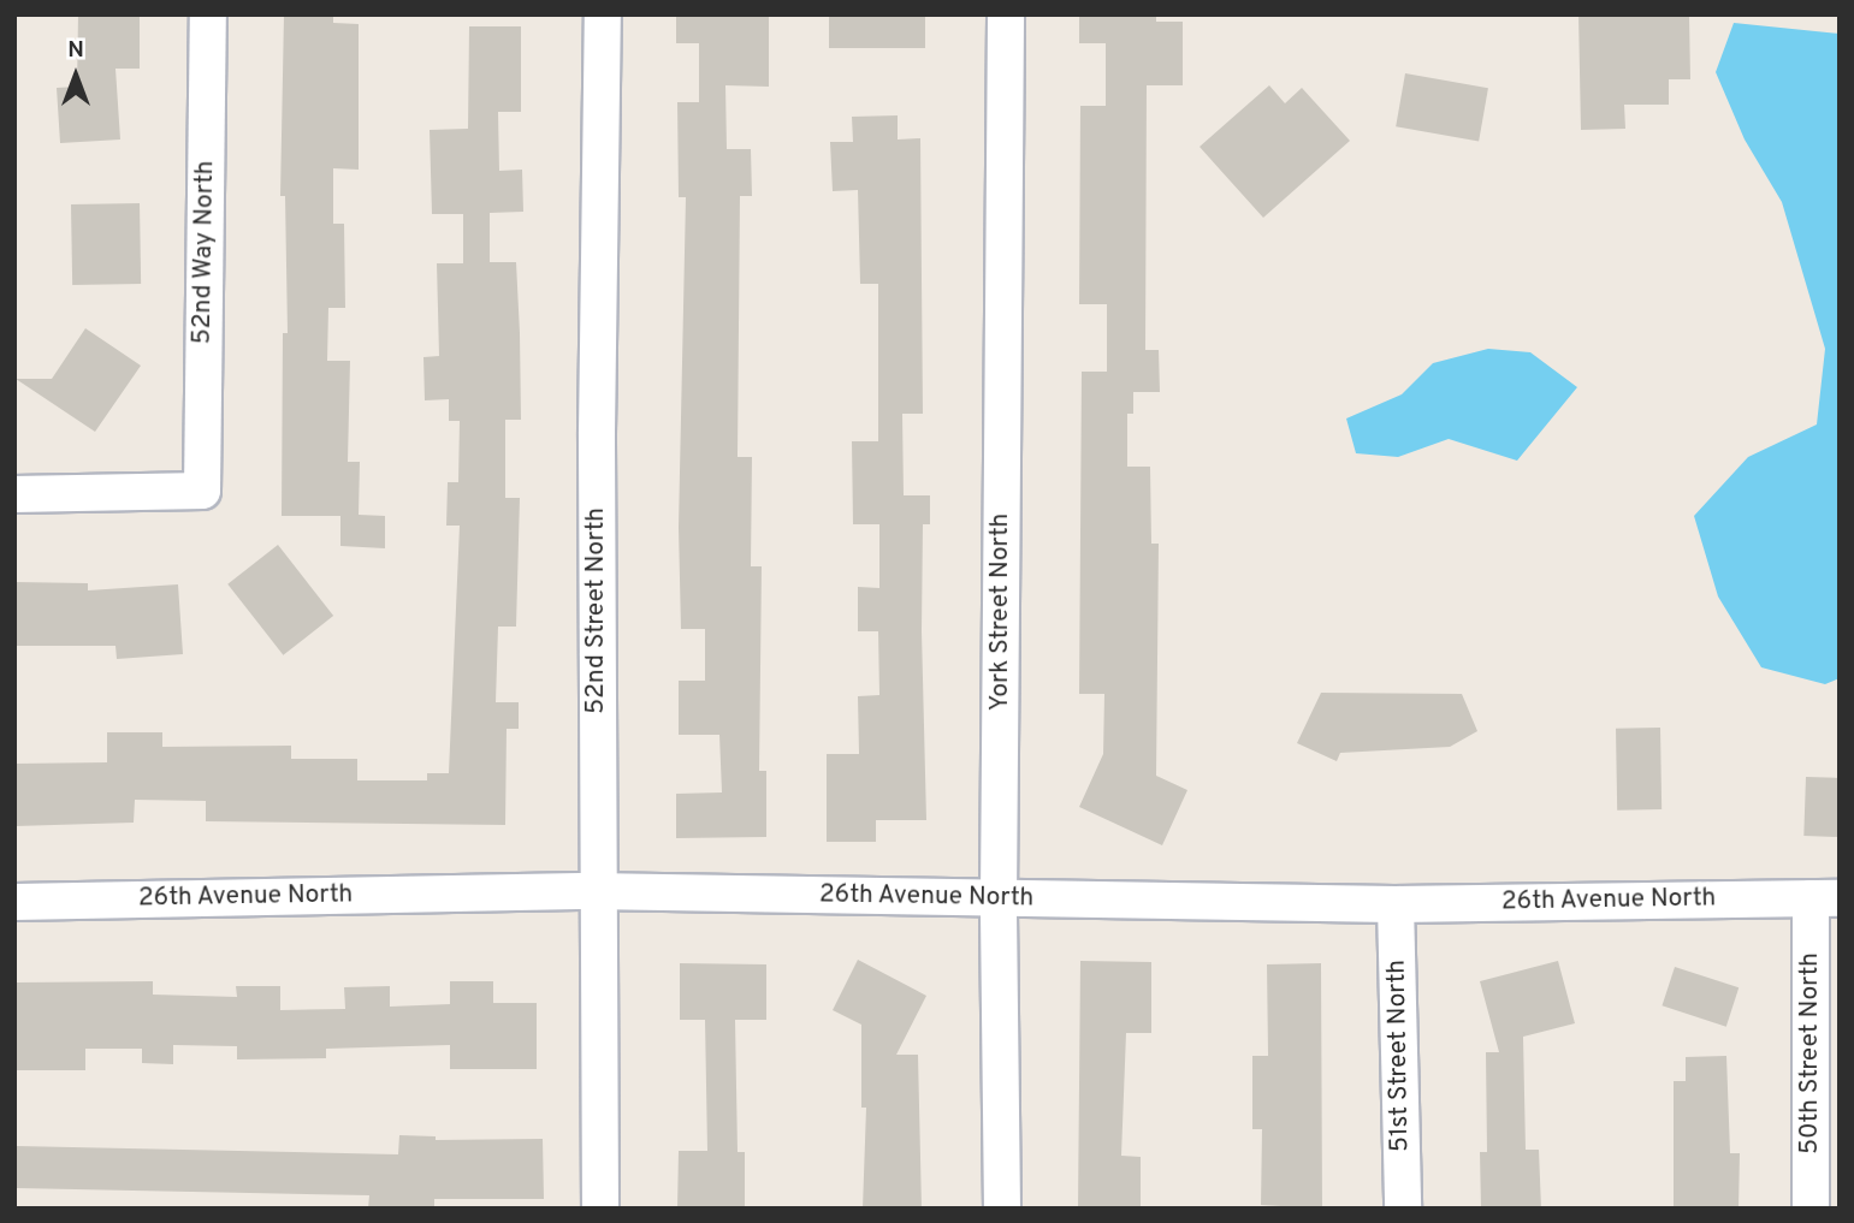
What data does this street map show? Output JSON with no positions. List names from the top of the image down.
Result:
{
  "streets": {
    "street": [
      "52nd Way North",
      "52nd Street North",
      "York Street North",
      "26th Avenue North",
      "50th Street North",
      "51st Street North"
    ]
  },
  "crossings": [
    ["52nd Street North", "26th Avenue North"],
    ["York Street North", "26th Avenue North"],
    ["26th Avenue North", "50th Street North"],
    ["26th Avenue North", "51st Street North"]
  ],
  "north": "top"
}
